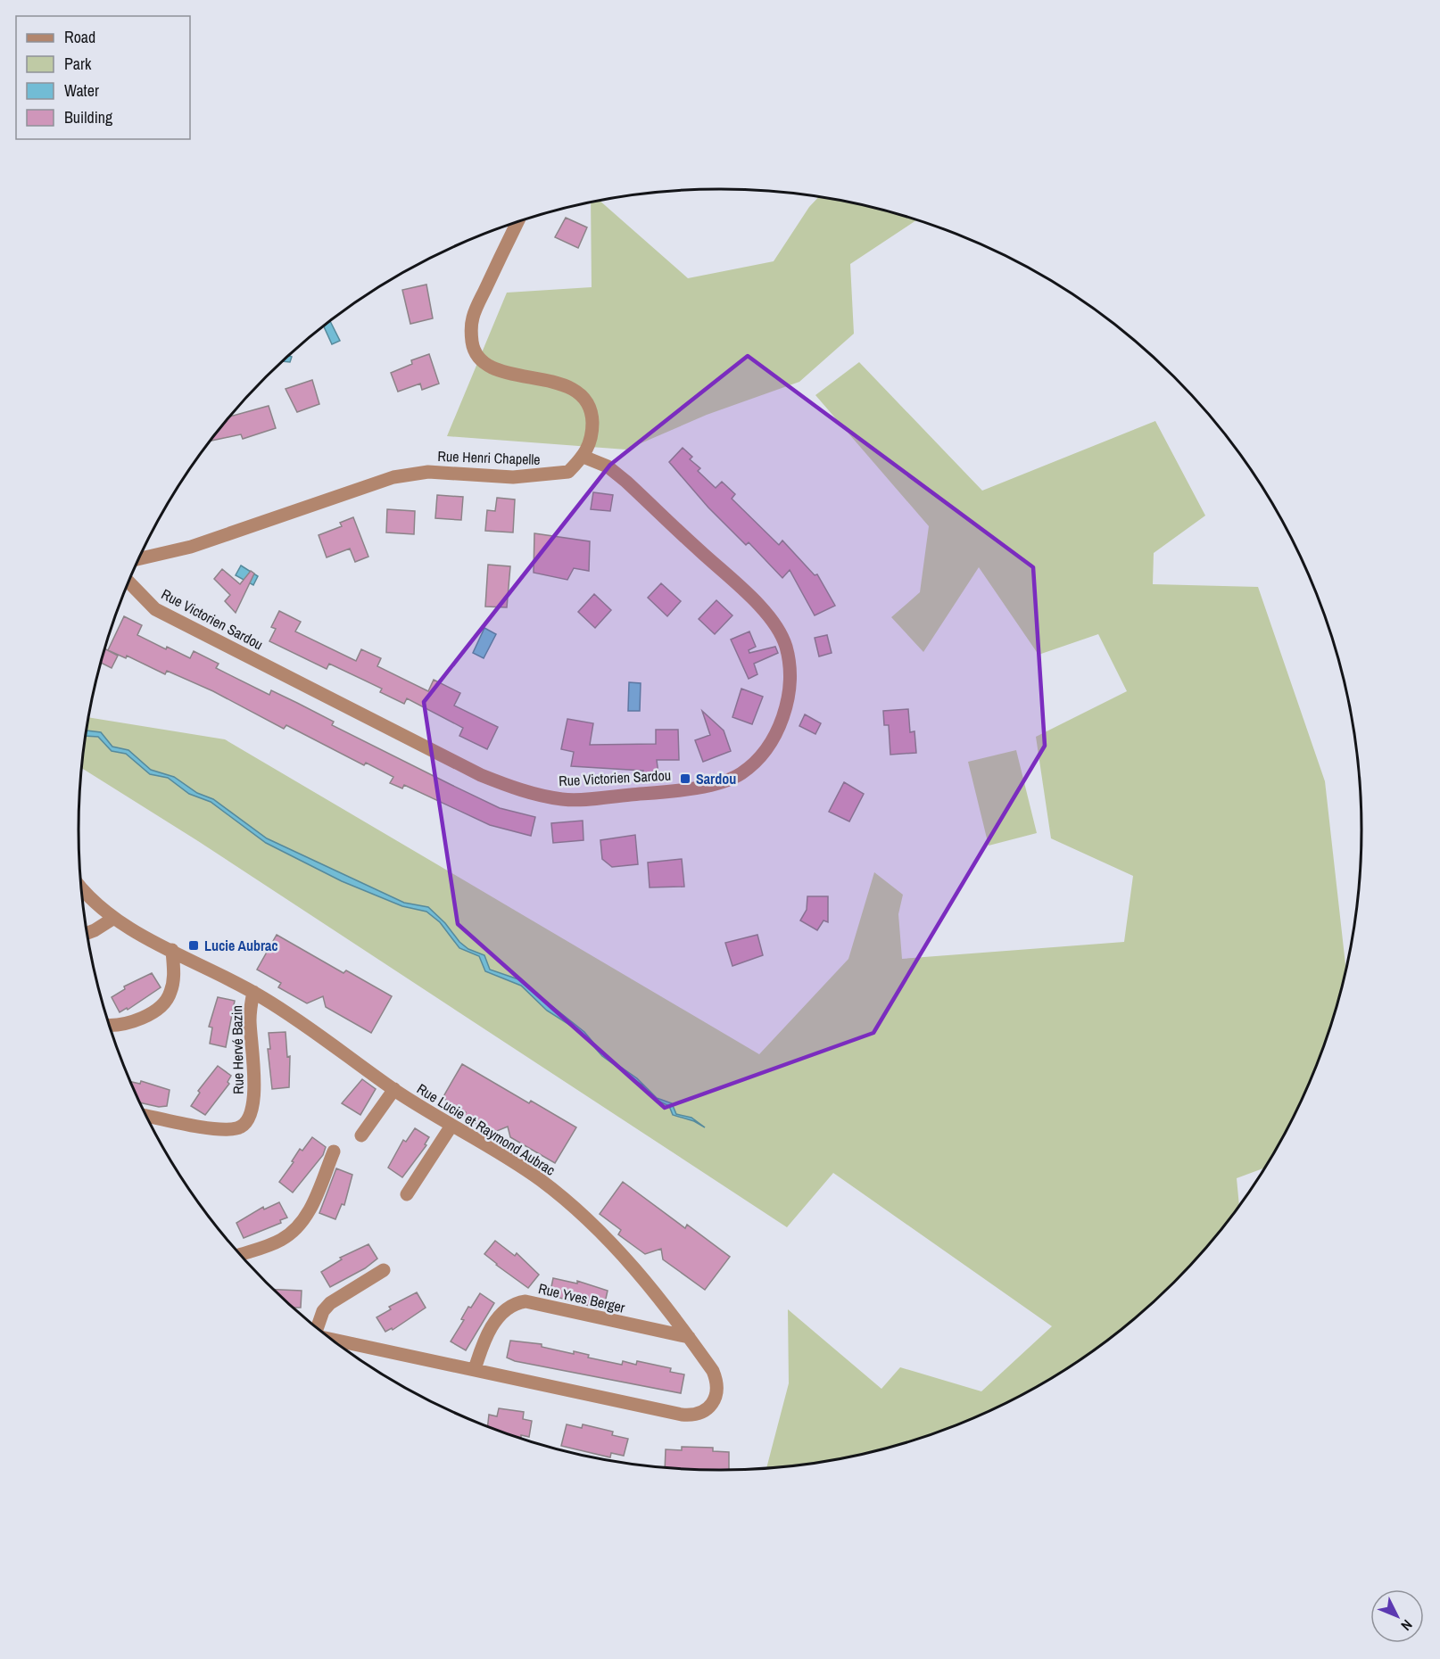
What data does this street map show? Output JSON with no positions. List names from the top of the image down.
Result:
{
  "streets": {
    "street": [
      "Rue Henri Chapelle",
      "Rue Victorien Sardou",
      "Rue Hervé Bazin",
      "Rue Lucie et Raymond Aubrac",
      "Rue Yves Berger"
    ]
  },
  "crossings": [
    ["Rue Henri Chapelle", "Rue Victorien Sardou"],
    ["Rue Hervé Bazin", "Rue Lucie et Raymond Aubrac"],
    ["Rue Lucie et Raymond Aubrac", "Rue Yves Berger"]
  ],
  "places": {
    "transit": ["Sardou", "Lucie Aubrac"]
  },
  "legend": [
    "Road",
    "Park",
    "Water",
    "Building"
  ],
  "north": "bottom right"
}
